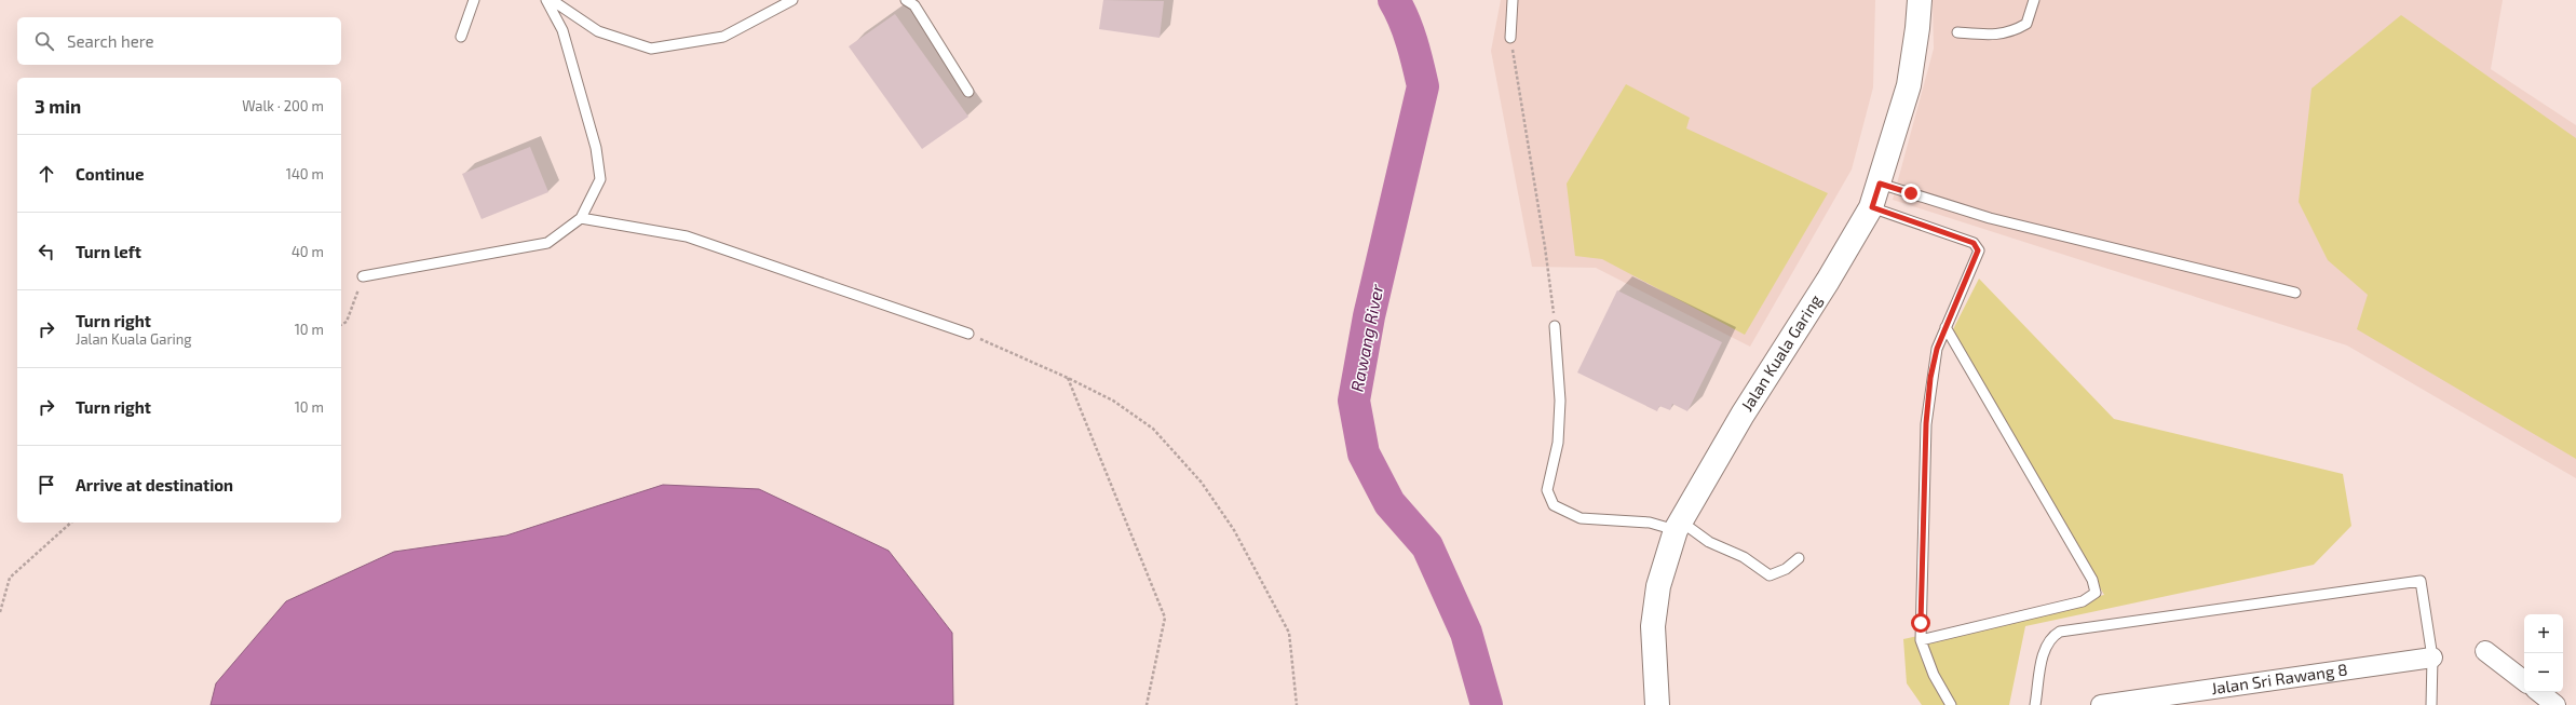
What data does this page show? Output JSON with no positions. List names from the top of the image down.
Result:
{
  "streets": {
    "street": ["Jalan Kuala Garing", "Jalan Sri Rawang 8"]
  },
  "water": ["Rawang River"],
  "page": {
    "search": "Search here",
    "heading": ["3 min", "Walk · 200 m"],
    "list": [
      ["Continue", "140 m"],
      ["Turn left", "40 m"],
      ["Turn right", "Jalan Kuala Garing", "10 m"],
      ["Turn right", "10 m"],
      "Arrive at destination"
    ],
    "map_buttons": ["+", "−"]
  }
}
